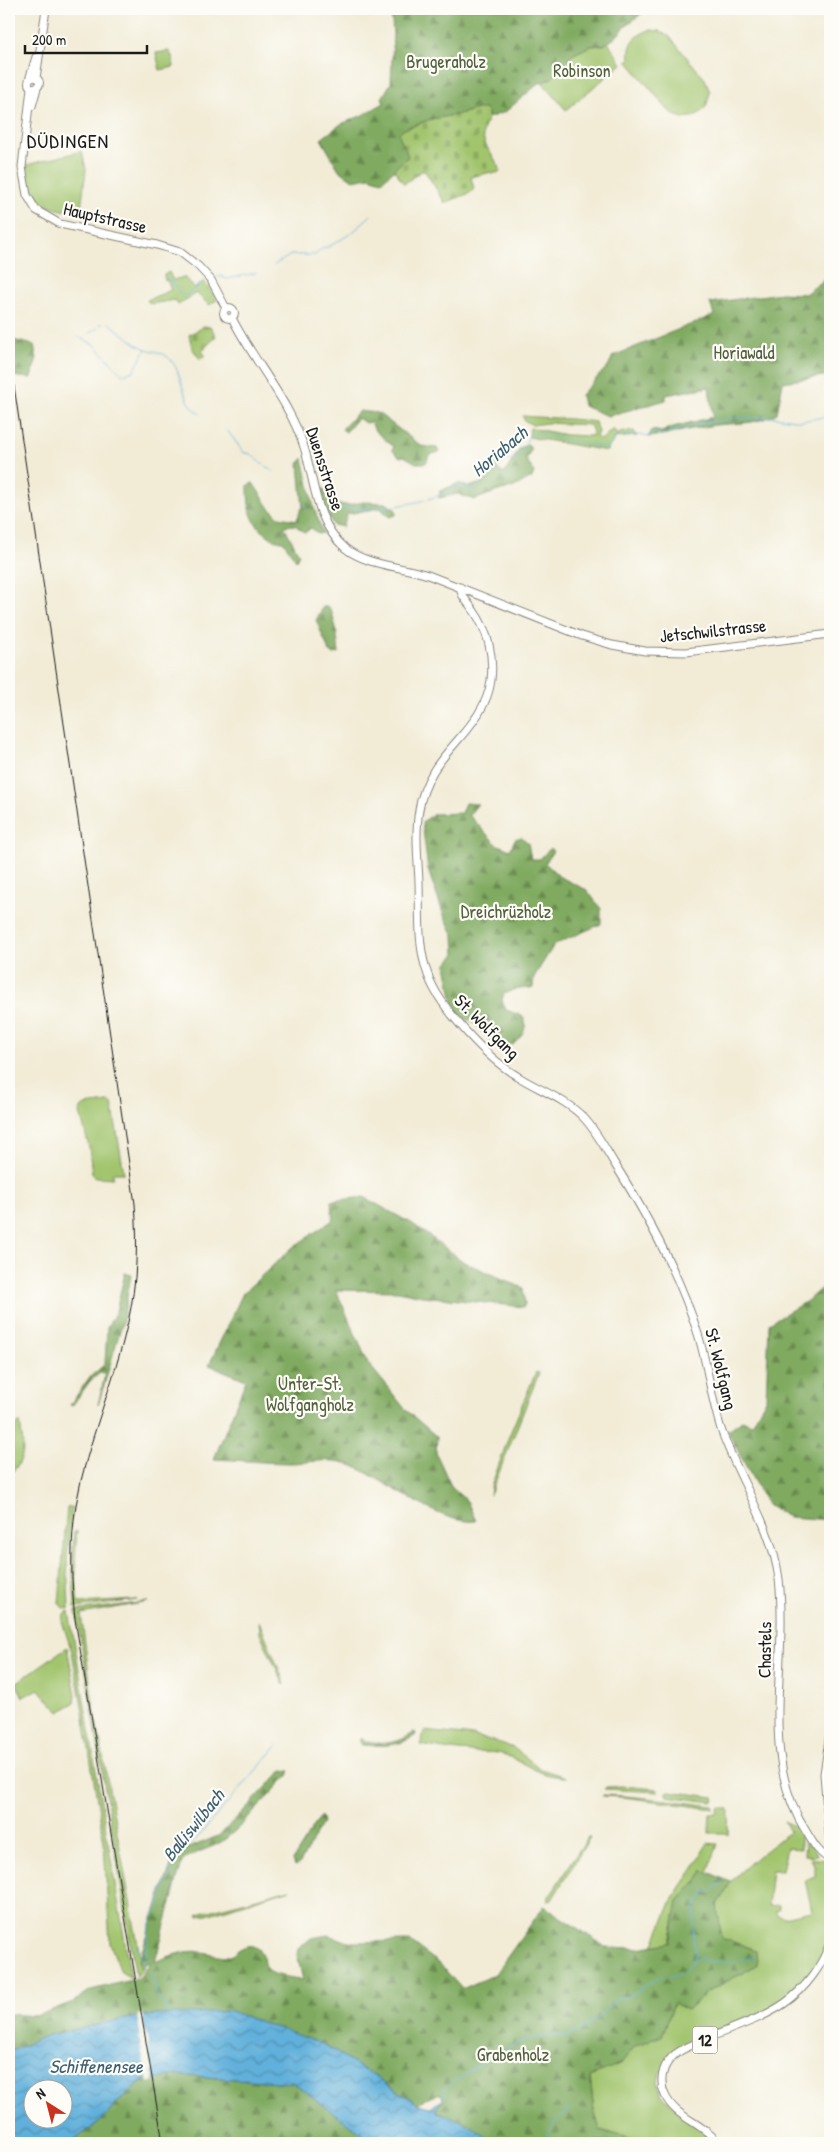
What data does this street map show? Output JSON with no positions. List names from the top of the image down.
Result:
{
  "streets": {
    "main road": [
      "Hauptstrasse",
      "Duensstrasse",
      "Jetschwilstrasse",
      "St. Wolfgang",
      "Chastels",
      "12"
    ]
  },
  "crossings": [
    ["Hauptstrasse", "Duensstrasse"],
    ["Duensstrasse", "Jetschwilstrasse"],
    ["Duensstrasse", "St. Wolfgang"],
    ["St. Wolfgang", "Chastels"]
  ],
  "districts": ["DÜDINGEN"],
  "water": ["Horiabach", "Balliswilbach", "Schiffenensee"],
  "parks": [
    "Brugeraholz",
    "Robinson",
    "Horiawald",
    "Dreichrüzholz",
    "Unter-St. Wolfgangholz",
    "Grabenholz"
  ],
  "scale_bar": "200 m",
  "north": "top left"
}
